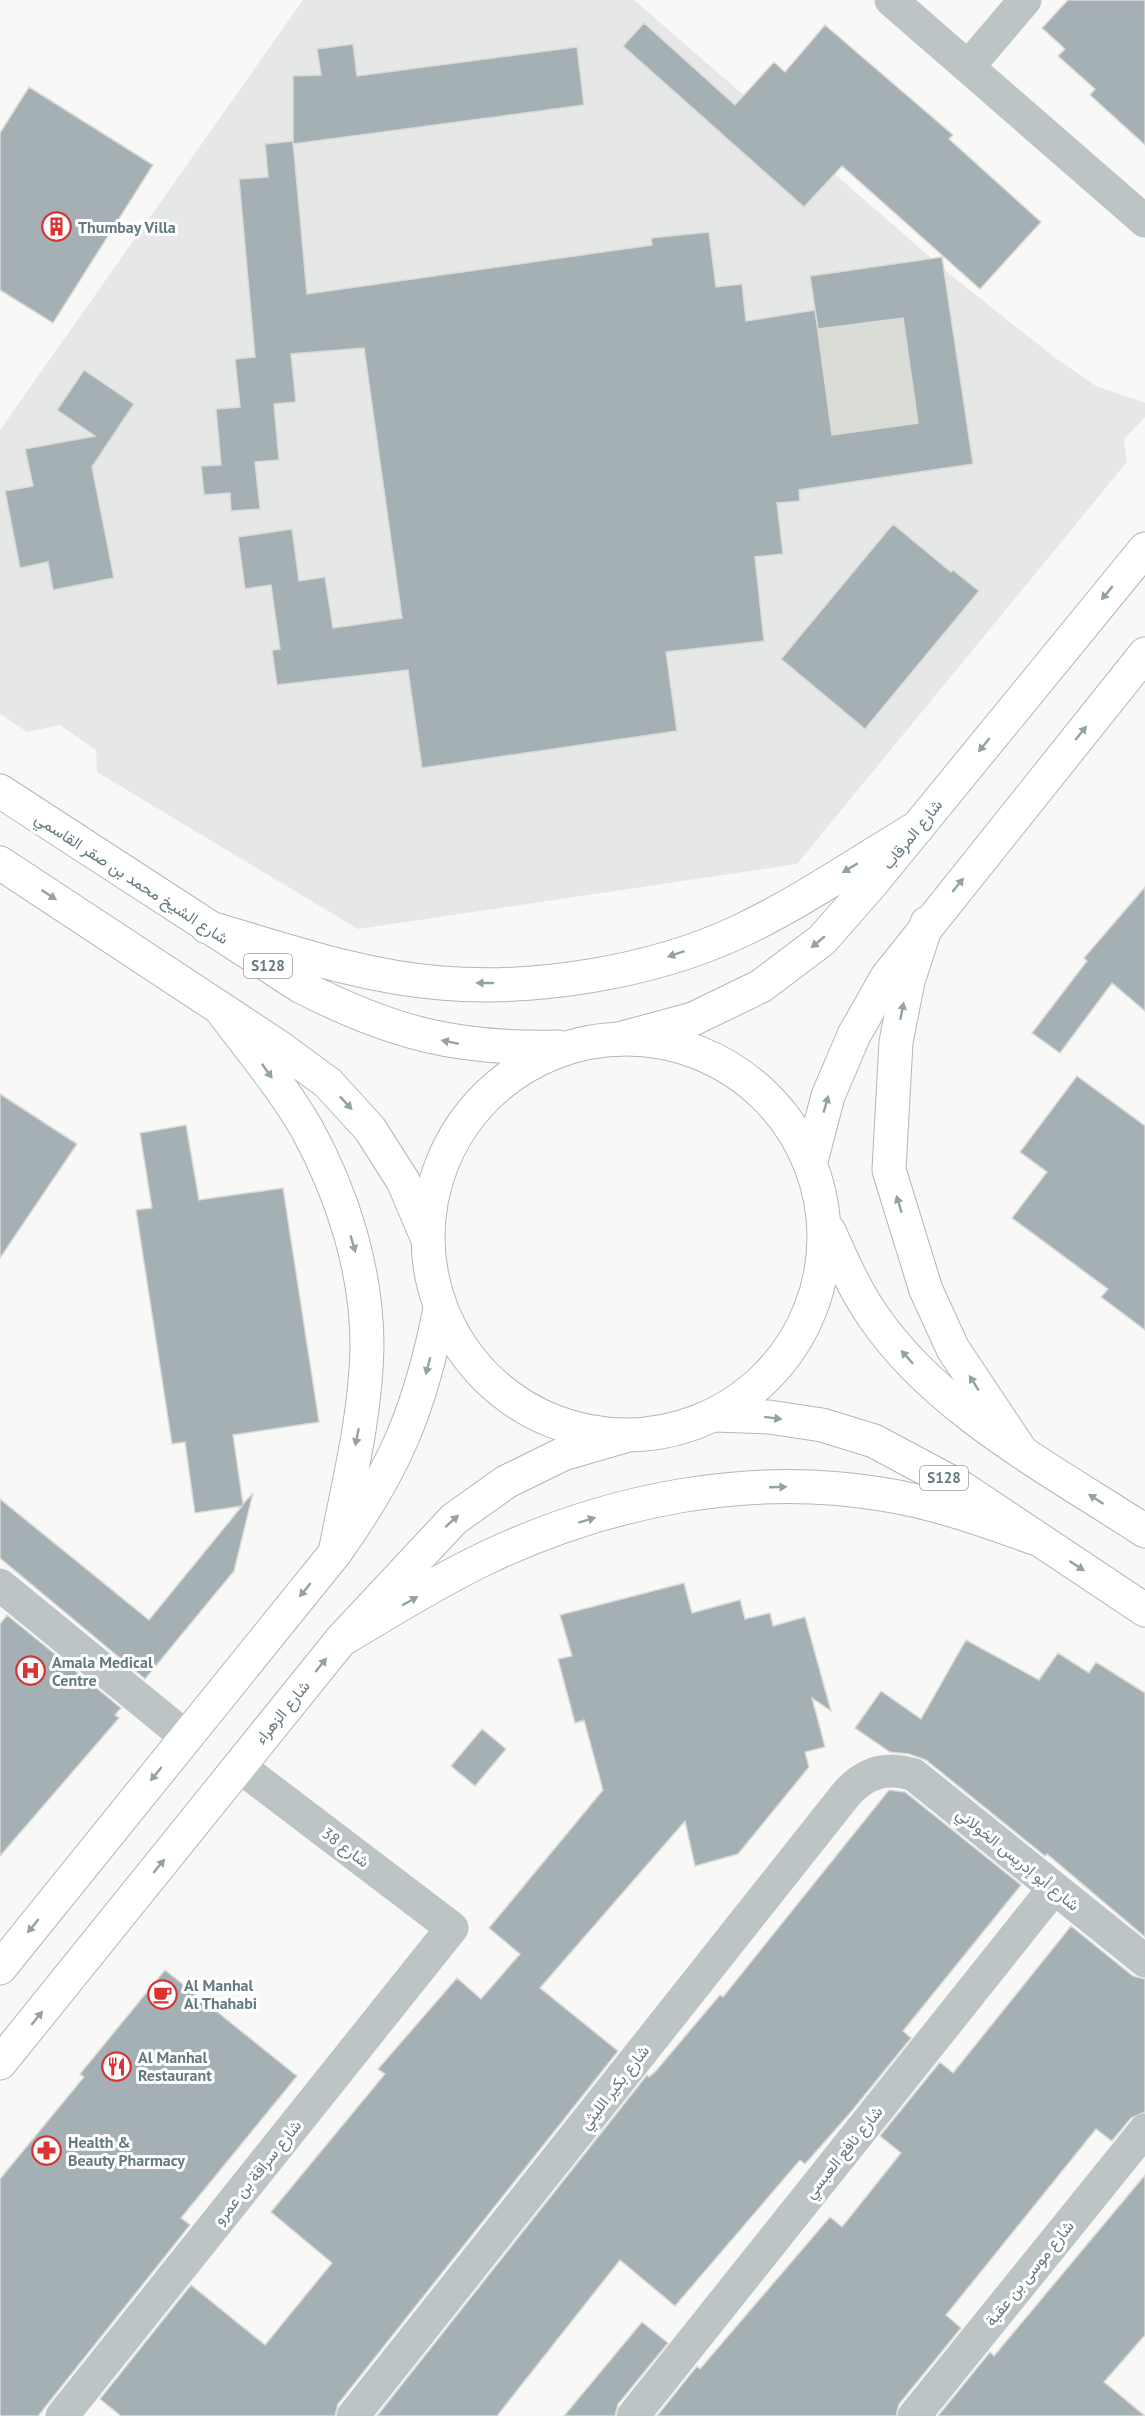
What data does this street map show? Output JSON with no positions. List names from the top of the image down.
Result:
{
  "streets": {
    "main road": [
      "شارع المرقاب",
      "شارع الشيخ محمد بن صقر القاسمي",
      "S128",
      "شارع الزهراء"
    ],
    "street": [
      "شارع 38",
      "شارع أبو إدريس الخولاني",
      "شارع بكير الليثي",
      "شارع نافع العبسي",
      "شارع سراقة بن عمرو",
      "شارع موسى بن عقبة"
    ]
  },
  "crossings": [
    ["شارع الزهراء", "شارع 38"],
    ["شارع 38", "شارع سراقة بن عمرو"],
    ["شارع أبو إدريس الخولاني", "شارع بكير الليثي"],
    ["شارع أبو إدريس الخولاني", "شارع نافع العبسي"]
  ],
  "one_way": ["شارع الشيخ محمد بن صقر القاسمي"],
  "places": {
    "building": ["Thumbay Villa"],
    "hospital": ["Amala Medical Centre"],
    "cafe": ["Al Manhal Al Thahabi"],
    "restaurant": ["Al Manhal Restaurant"],
    "pharmacy": ["Health & Beauty Pharmacy"]
  }
}
